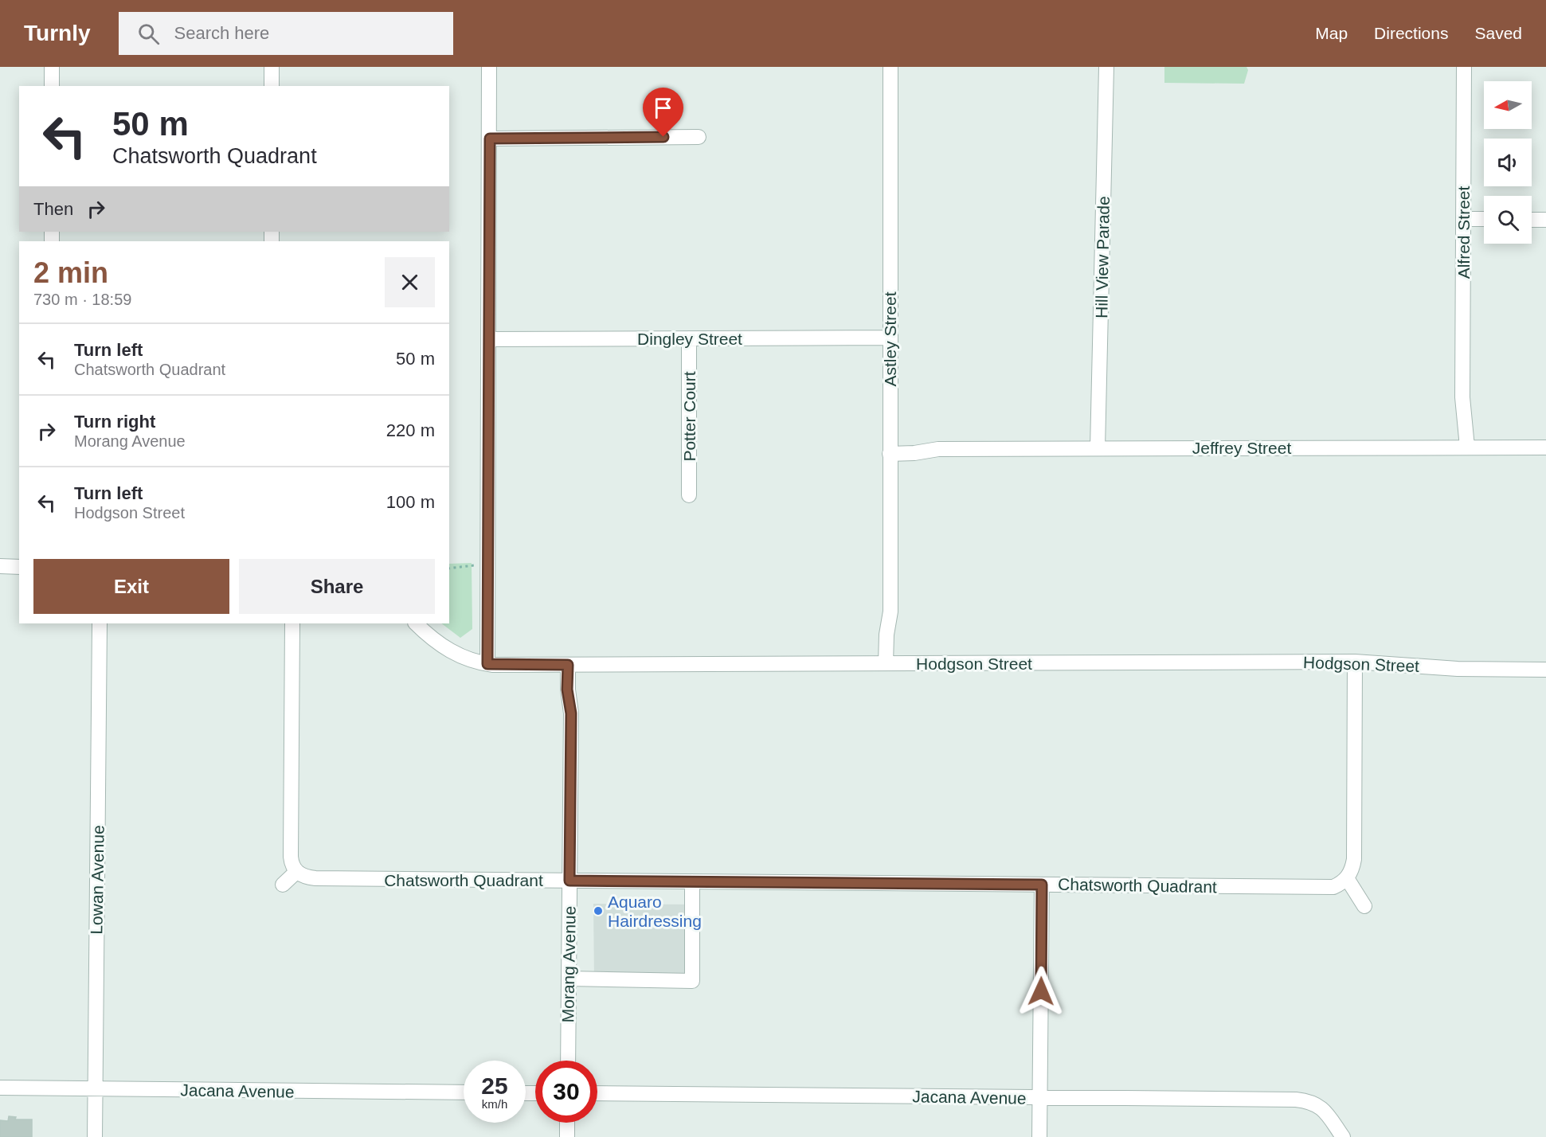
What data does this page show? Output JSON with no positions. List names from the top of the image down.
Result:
{
  "streets": {
    "street": [
      "Alfred Street",
      "Hill View Parade",
      "Dingley Street",
      "Astley Street",
      "Potter Court",
      "Jeffrey Street",
      "Hodgson Street",
      "Lowan Avenue",
      "Chatsworth Quadrant",
      "Morang Avenue",
      "Jacana Avenue"
    ]
  },
  "crossings": [
    ["Alfred Street", "Jeffrey Street"],
    ["Hill View Parade", "Jeffrey Street"],
    ["Dingley Street", "Astley Street"],
    ["Dingley Street", "Potter Court"],
    ["Astley Street", "Jeffrey Street"],
    ["Astley Street", "Hodgson Street"],
    ["Hodgson Street", "Morang Avenue"],
    ["Lowan Avenue", "Jacana Avenue"],
    ["Chatsworth Quadrant", "Morang Avenue"]
  ],
  "places": ["Aquaro Hairdressing"],
  "north": "left",
  "page": {
    "header": "Turnly",
    "search": "Search here",
    "nav": ["Map", "Directions", "Saved"],
    "turn": ["50 m", "Chatsworth Quadrant"],
    "then": "Then",
    "heading": ["2 min", "730 m · 18:59"],
    "list": [
      {
        "name": "Turn left",
        "note": "Chatsworth Quadrant",
        "value": "50 m"
      },
      {
        "name": "Turn right",
        "note": "Morang Avenue",
        "value": "220 m"
      },
      {
        "name": "Turn left",
        "note": "Hodgson Street",
        "value": "100 m"
      }
    ],
    "buttons": ["Exit", "Share"],
    "speed": "25 km/h",
    "limit": "30"
  }
}
